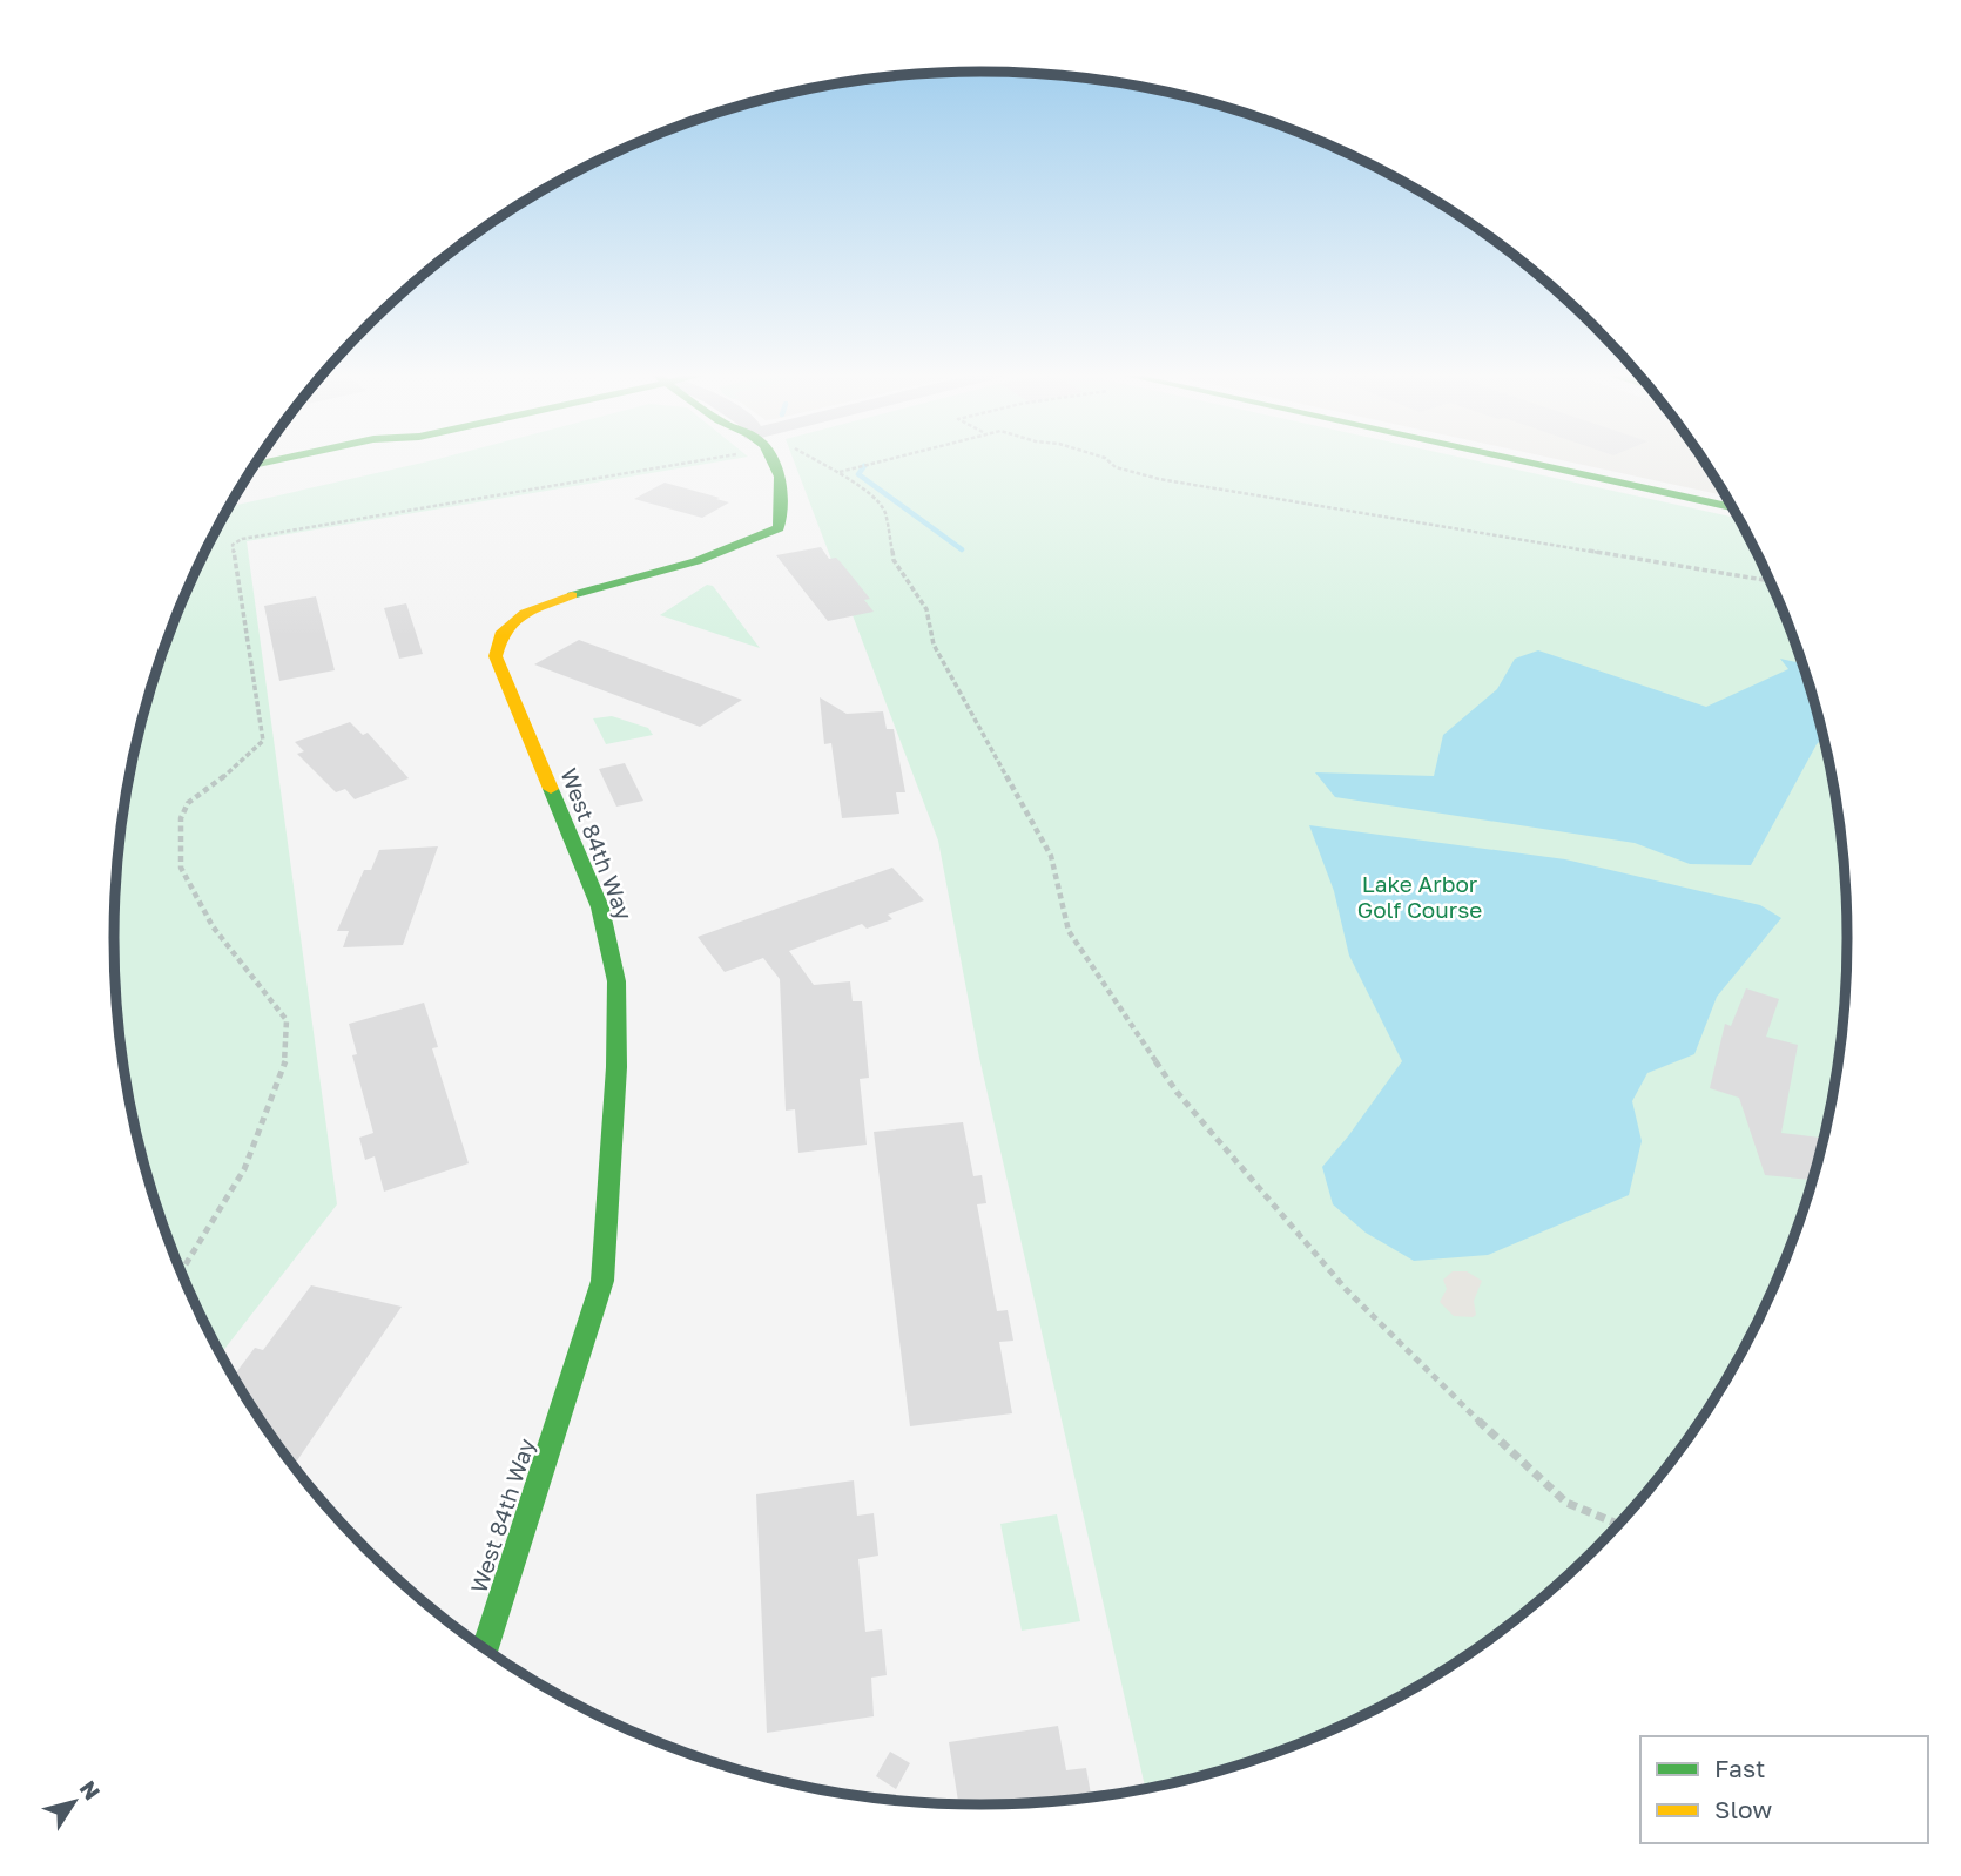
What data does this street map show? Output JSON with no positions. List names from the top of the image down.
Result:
{
  "streets": {
    "street": ["West 84th Way"]
  },
  "parks": ["Lake Arbor Golf Course"],
  "legend": ["Fast", "Slow"],
  "north": "top right"
}
